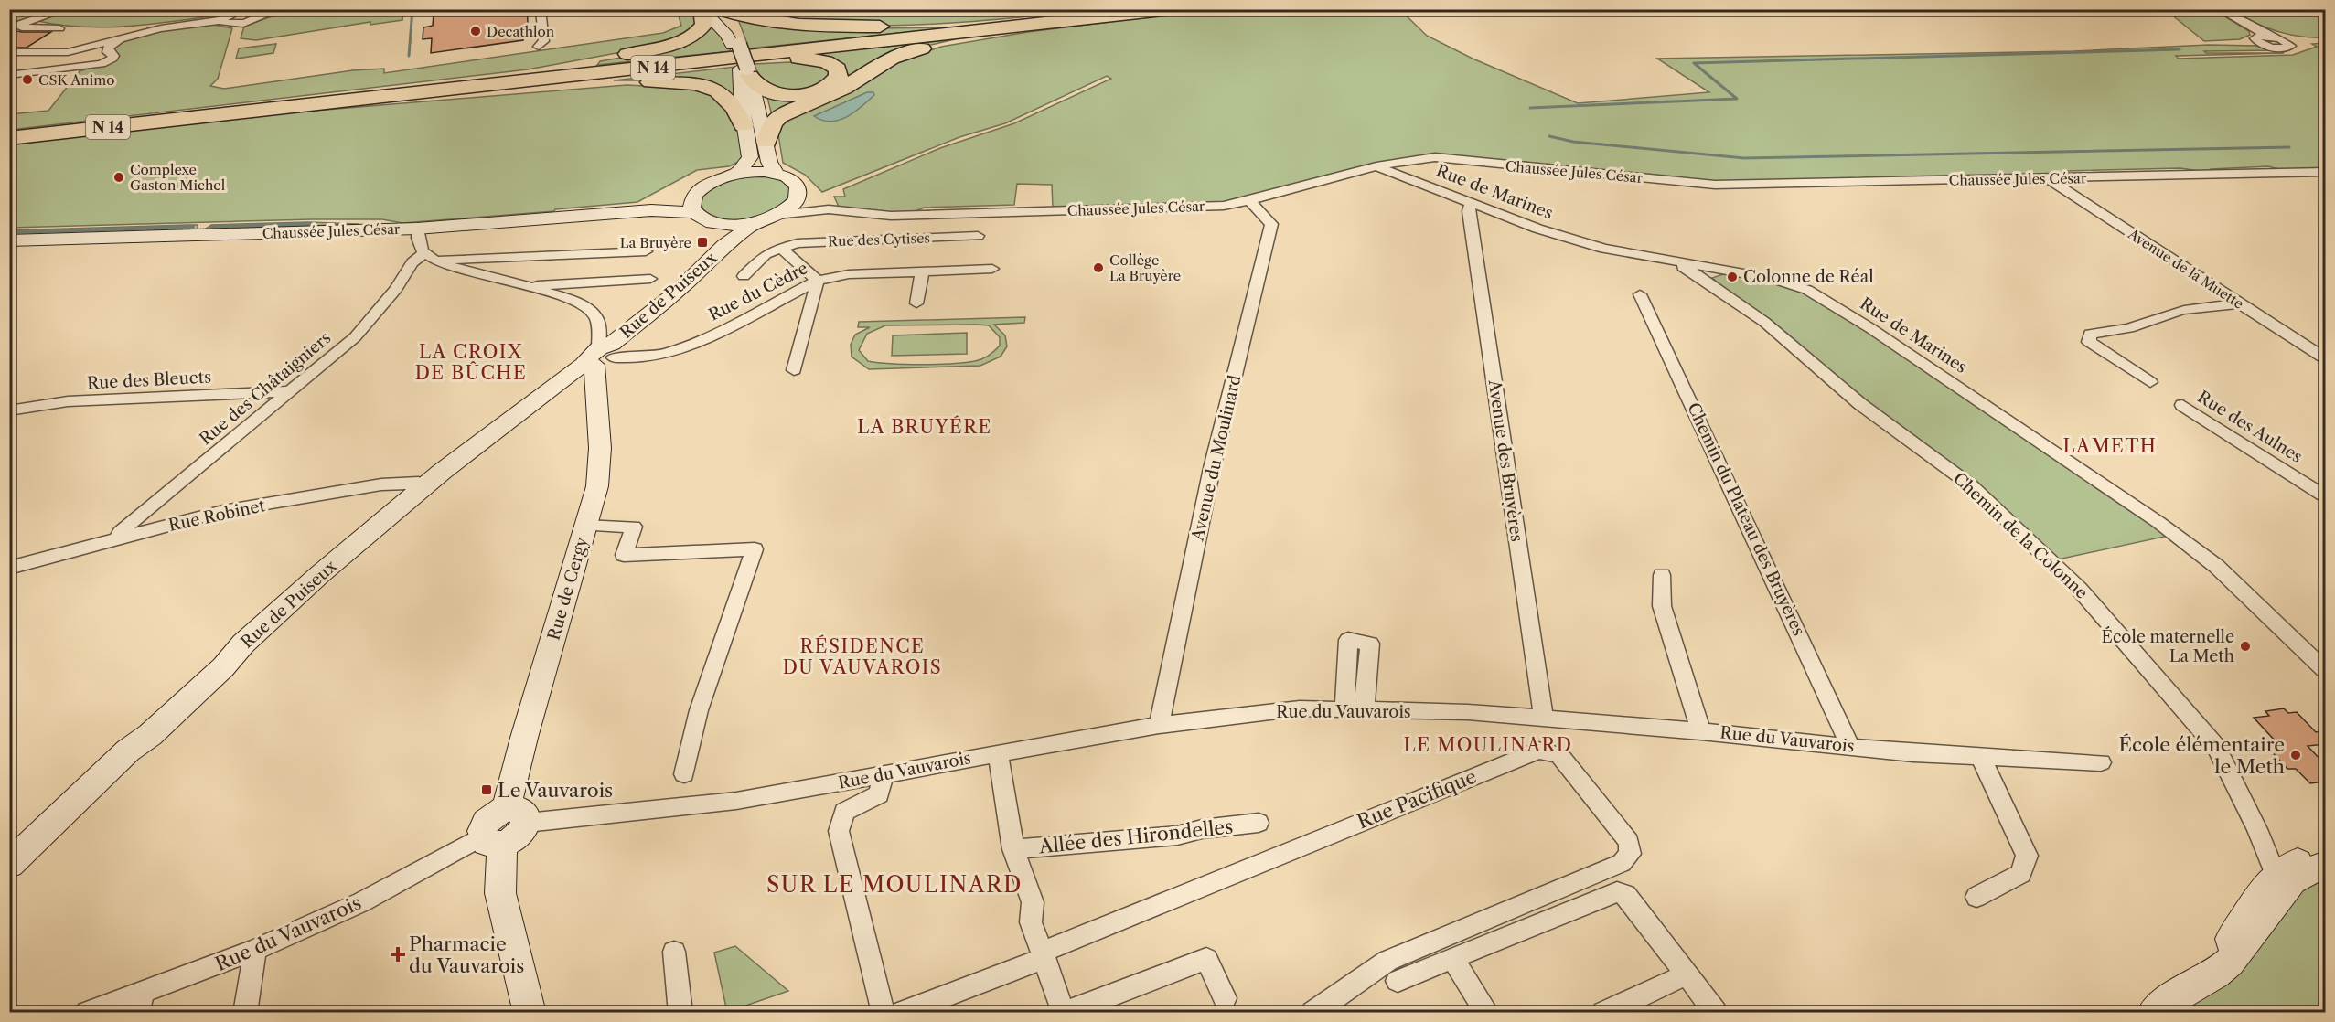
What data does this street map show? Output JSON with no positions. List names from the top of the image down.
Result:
{
  "streets": {
    "highway": ["N 14"],
    "main road": ["Chaussée Jules César", "Rue de Puiseux", "Rue de Cergy"],
    "street": [
      "Rue de Marines",
      "Rue des Cytises",
      "Avenue de la Muette",
      "Rue du Cèdre",
      "Rue des Bleuets",
      "Rue des Châtaigniers",
      "Rue des Aulnes",
      "Avenue du Moulinard",
      "Avenue des Bruyères",
      "Rue Robinet",
      "Chemin du Plateau des Bruyères",
      "Chemin de la Colonne",
      "Rue du Vauvarois",
      "Rue Pacifique",
      "Allée des Hirondelles"
    ]
  },
  "crossings": [
    ["Chaussée Jules César", "Rue de Marines"],
    ["Chaussée Jules César", "Avenue de la Muette"],
    ["Chaussée Jules César", "Avenue du Moulinard"],
    ["Rue de Marines", "Avenue des Bruyères"],
    ["Rue de Marines", "Chemin de la Colonne"],
    ["Rue du Cèdre", "Rue de Puiseux"],
    ["Rue du Cèdre", "Rue de Cergy"],
    ["Rue de Puiseux", "Rue Robinet"],
    ["Rue de Puiseux", "Rue de Cergy"],
    ["Rue des Bleuets", "Rue des Châtaigniers"],
    ["Rue des Châtaigniers", "Rue Robinet"],
    ["Rue des Châtaigniers", "Rue de Cergy"],
    ["Avenue du Moulinard", "Rue du Vauvarois"],
    ["Avenue des Bruyères", "Rue du Vauvarois"],
    ["Chemin du Plateau des Bruyères", "Rue du Vauvarois"],
    ["Rue de Cergy", "Rue du Vauvarois"]
  ],
  "districts": [
    "LA CROIX DE BÛCHE",
    "LA BRUYÉRE",
    "LAMETH",
    "RÉSIDENCE DU VAUVAROIS",
    "LE MOULINARD",
    "SUR LE MOULINARD"
  ],
  "places": {
    "other": [
      "Decathlon",
      "CSK Animo",
      "Complexe Gaston Michel",
      "Collège La Bruyère",
      "Colonne de Réal",
      "École maternelle La Meth",
      "École élémentaire le Meth"
    ],
    "transit": ["La Bruyère", "Le Vauvarois"],
    "health": ["Pharmacie du Vauvarois"]
  }
}
